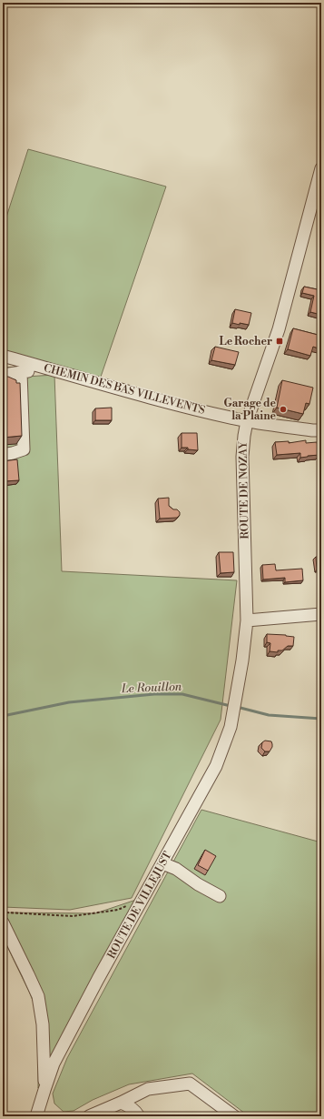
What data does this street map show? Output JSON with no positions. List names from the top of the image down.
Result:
{
  "streets": {
    "street": ["CHEMIN DES BAS VILLEVENTS", "ROUTE DE NOZAY", "ROUTE DE VILLEJUST"]
  },
  "crossings": [
    ["CHEMIN DES BAS VILLEVENTS", "ROUTE DE NOZAY"],
    ["ROUTE DE NOZAY", "ROUTE DE VILLEJUST"]
  ],
  "water": ["Le Rouillon"],
  "places": {
    "transit": ["Le Rocher"],
    "other": ["Garage de la Plaine"]
  }
}
